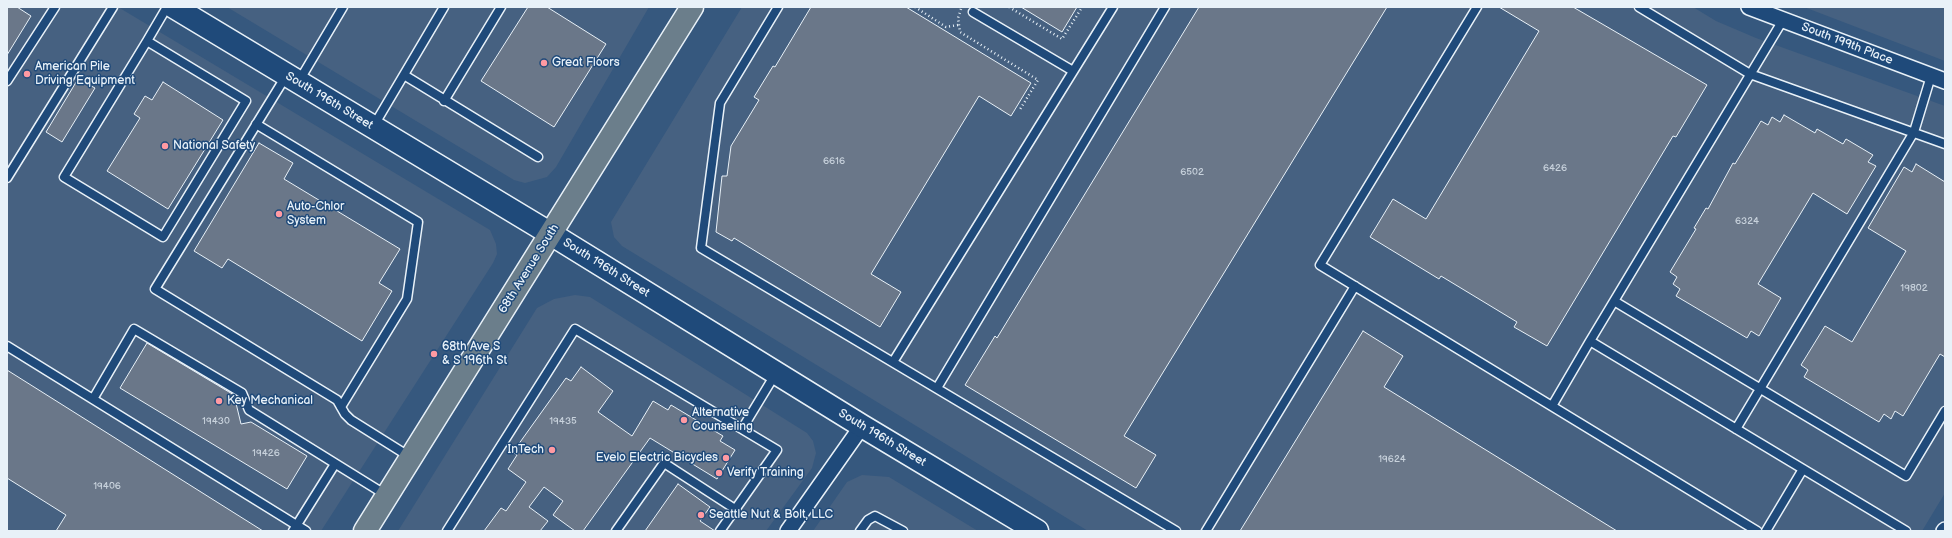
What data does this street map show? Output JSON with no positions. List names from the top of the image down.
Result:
{
  "streets": {
    "main road": ["South 196th Street", "68th Avenue South"],
    "street": ["South 199th Place"]
  },
  "crossings": [
    ["South 196th Street", "68th Avenue South"]
  ],
  "places": [
    "Great Floors",
    "American Pile Driving Equipment",
    "National Safety",
    "Auto-Chlor System",
    "68th Ave S & S 196th St",
    "Key Mechanical",
    "Alternative Counseling",
    "InTech",
    "Evelo Electric Bicycles",
    "Verify Training",
    "Seattle Nut & Bolt, LLC"
  ],
  "house_numbers": [
    "6616",
    "6426",
    "6502",
    "6324",
    "19802",
    "19430",
    "19435",
    "19426",
    "19624",
    "19406"
  ]
}
